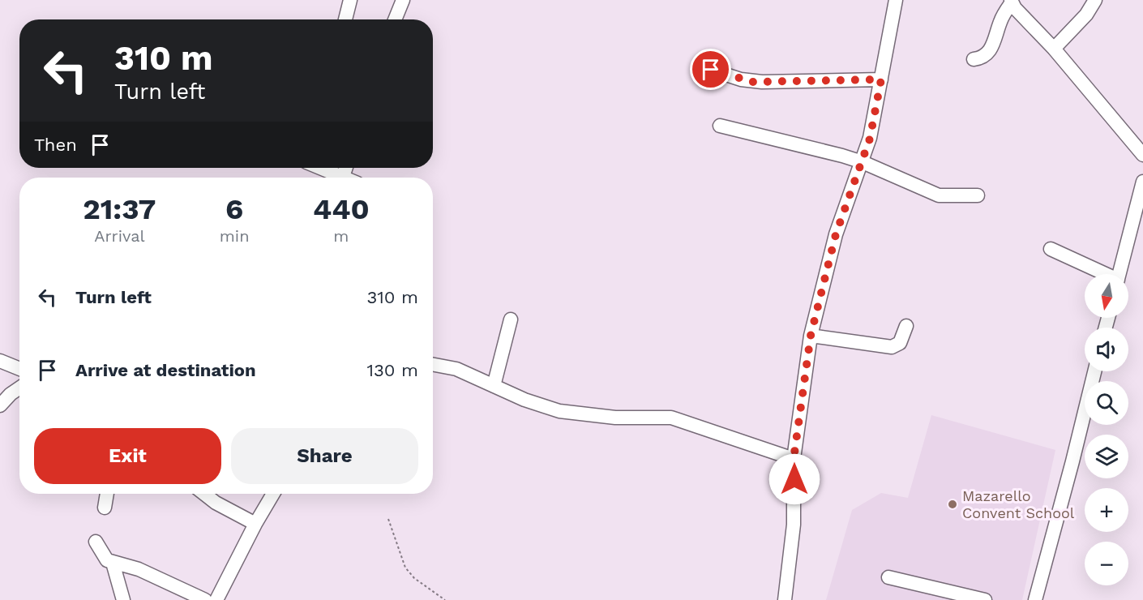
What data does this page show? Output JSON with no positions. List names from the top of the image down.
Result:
{
  "places": ["Mazarello Convent School"],
  "north": "bottom",
  "page": {
    "turn": ["310 m", "Turn left"],
    "then": "Then",
    "eta": [
      "21:37",
      "Arrival",
      "6",
      "min",
      "440",
      "m"
    ],
    "list": [
      {
        "name": "Turn left",
        "value": "310 m"
      },
      {
        "name": "Arrive at destination",
        "value": "130 m"
      }
    ],
    "map_buttons": ["+", "−"],
    "buttons": ["Exit", "Share"]
  }
}
